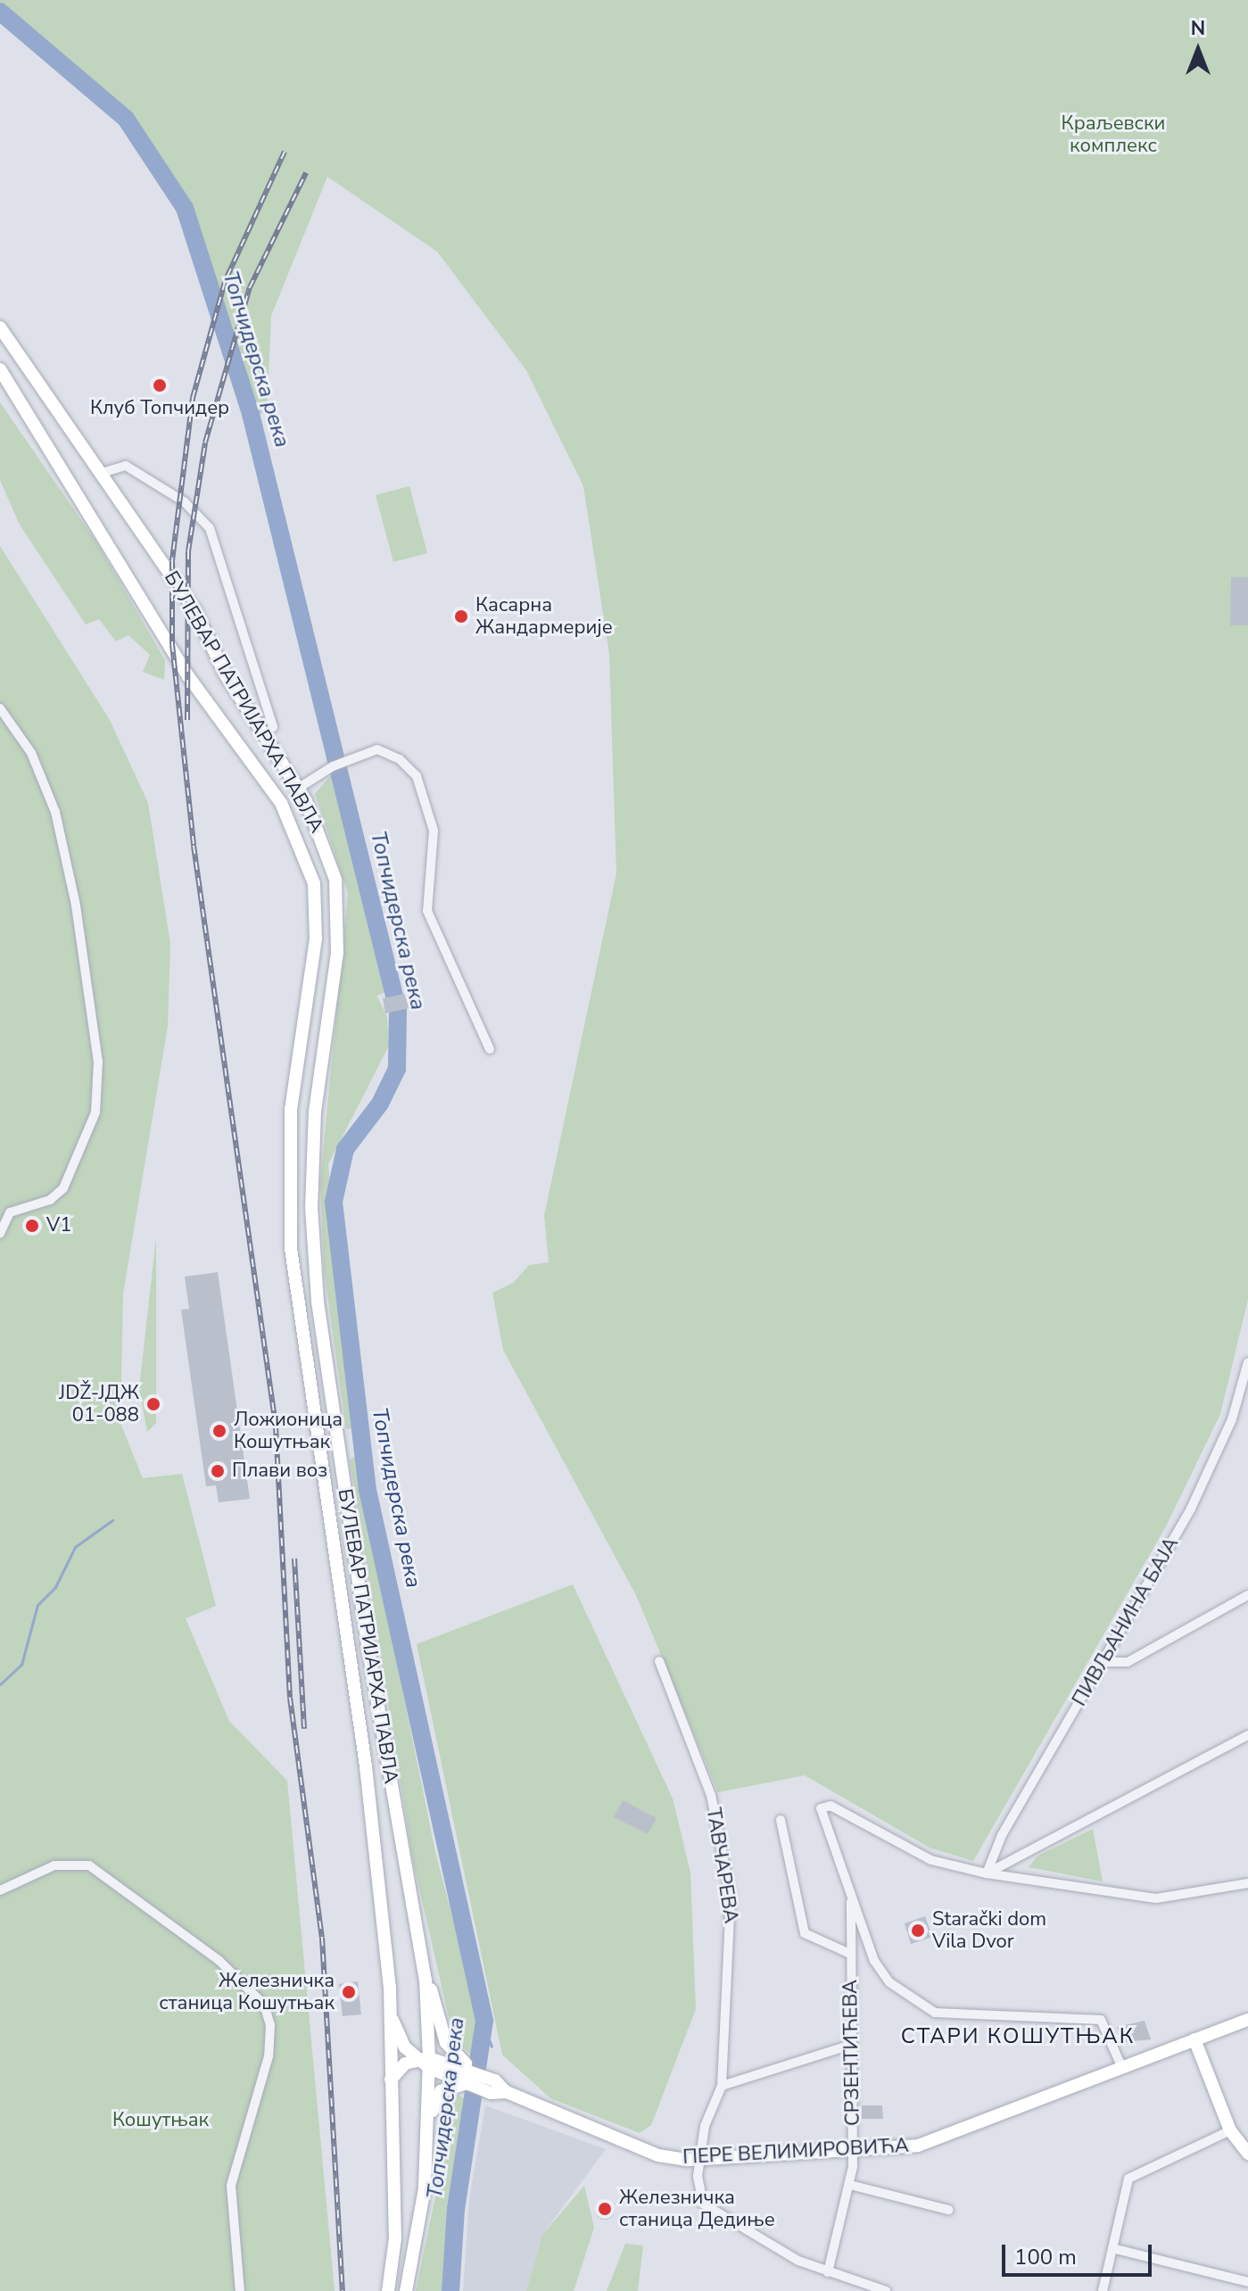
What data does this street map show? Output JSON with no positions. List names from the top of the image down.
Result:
{
  "streets": {
    "main road": ["БУЛЕВАР ПАТРИЈАРХА ПАВЛА", "ПЕРЕ ВЕЛИМИРОВИЋА"],
    "street": ["ПИВЉАНИНА БАЈА", "ТАВЧАРЕВА", "СРЗЕНТИЋЕВА"]
  },
  "crossings": [
    ["БУЛЕВАР ПАТРИЈАРХА ПАВЛА", "ПЕРЕ ВЕЛИМИРОВИЋА"],
    ["ТАВЧАРЕВА", "СРЗЕНТИЋЕВА"],
    ["ТАВЧАРЕВА", "ПЕРЕ ВЕЛИМИРОВИЋА"],
    ["СРЗЕНТИЋЕВА", "ПЕРЕ ВЕЛИМИРОВИЋА"]
  ],
  "districts": ["СТАРИ КОШУТЊАК"],
  "water": ["Топчидерска река"],
  "parks": ["Краљевски комплекс", "Кошутњак"],
  "places": [
    "Клуб Топчидер",
    "Касарна Жандармерије",
    "V1",
    "JDŽ-JДЖ 01-088",
    "Ложионица Кошутњак",
    "Плави воз",
    "Starački dom Vila Dvor",
    "Железничка станица Кошутњак",
    "Железничка станица Дедиње"
  ],
  "scale_bar": "100 m",
  "north": "top"
}
